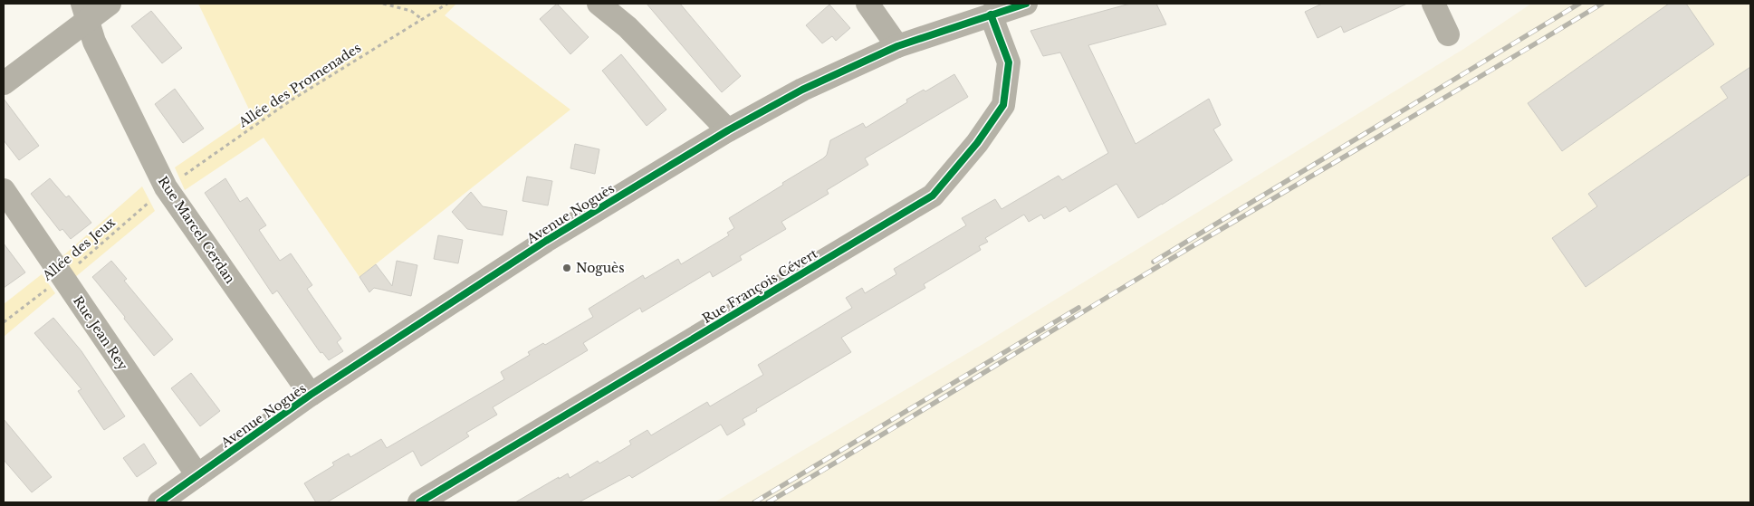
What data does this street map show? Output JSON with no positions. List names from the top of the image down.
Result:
{
  "streets": {
    "street": [
      "Avenue Noguès",
      "Rue Marcel Cerdan",
      "Rue François Cévert",
      "Rue Jean Rey"
    ],
    "path": ["Allée des Promenades", "Allée des Jeux"]
  },
  "crossings": [
    ["Allée des Promenades", "Rue Marcel Cerdan"],
    ["Allée des Promenades", "Allée des Jeux"],
    ["Avenue Noguès", "Rue Marcel Cerdan"],
    ["Avenue Noguès", "Rue François Cévert"],
    ["Avenue Noguès", "Rue Jean Rey"],
    ["Rue Marcel Cerdan", "Allée des Jeux"],
    ["Allée des Jeux", "Rue Jean Rey"]
  ],
  "places": ["Noguès"]
}
